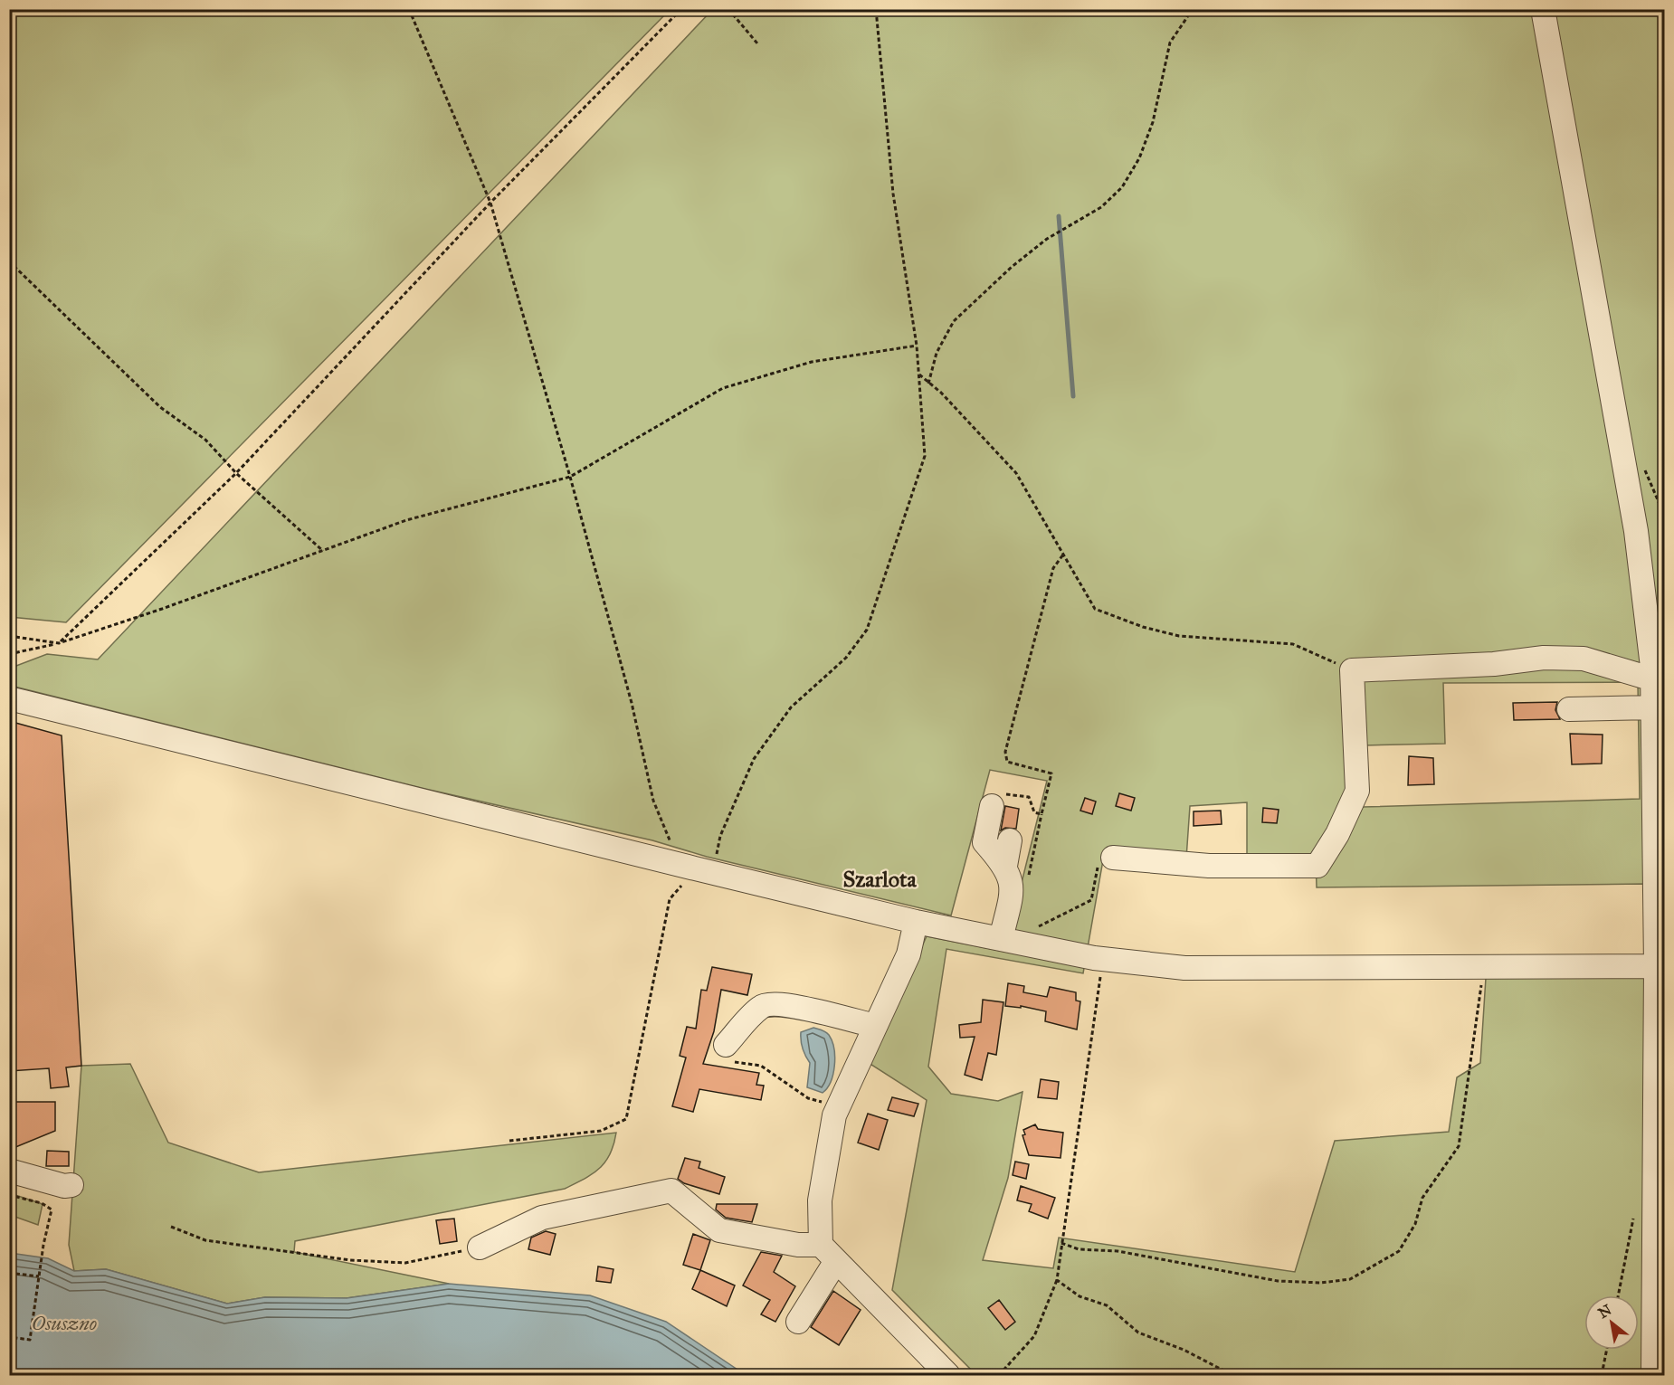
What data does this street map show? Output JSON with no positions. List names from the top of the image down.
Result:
{
  "districts": ["Szarlota"],
  "water": ["Osuszno"],
  "north": "top left"
}
